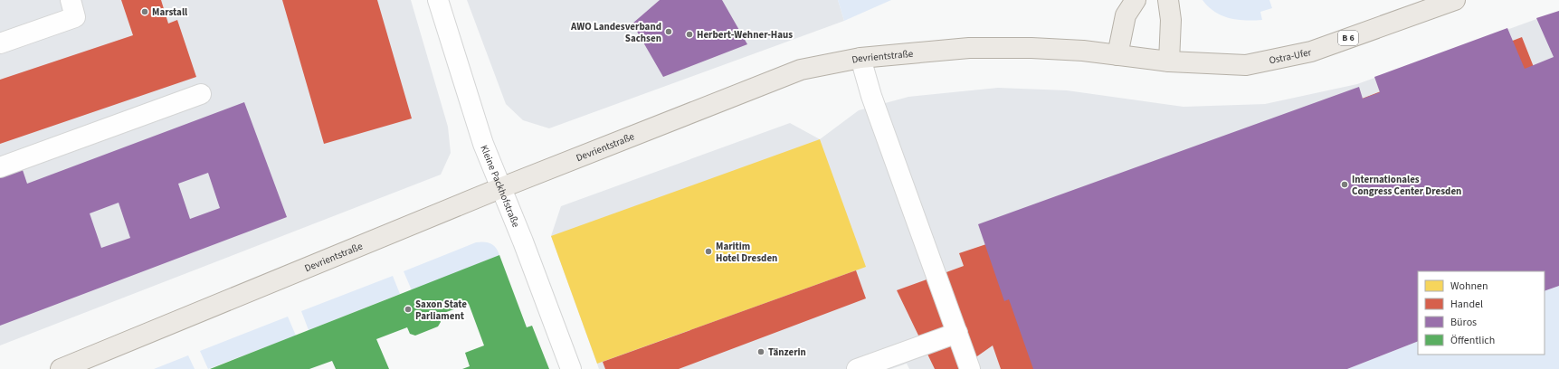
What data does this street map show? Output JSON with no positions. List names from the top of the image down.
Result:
{
  "streets": {
    "main road": ["B 6", "Devrientstraße", "Ostra-Ufer"],
    "street": ["Kleine Packhofstraße"]
  },
  "crossings": [
    ["Devrientstraße", "Ostra-Ufer"],
    ["Devrientstraße", "Kleine Packhofstraße"]
  ],
  "places": [
    "Marstall",
    "AWO Landesverband Sachsen",
    "Herbert-Wehner-Haus",
    "Internationales Congress Center Dresden",
    "Maritim Hotel Dresden",
    "Saxon State Parliament",
    "Tänzerin"
  ],
  "legend": [
    "Wohnen",
    "Handel",
    "Büros",
    "Öffentlich"
  ]
}
